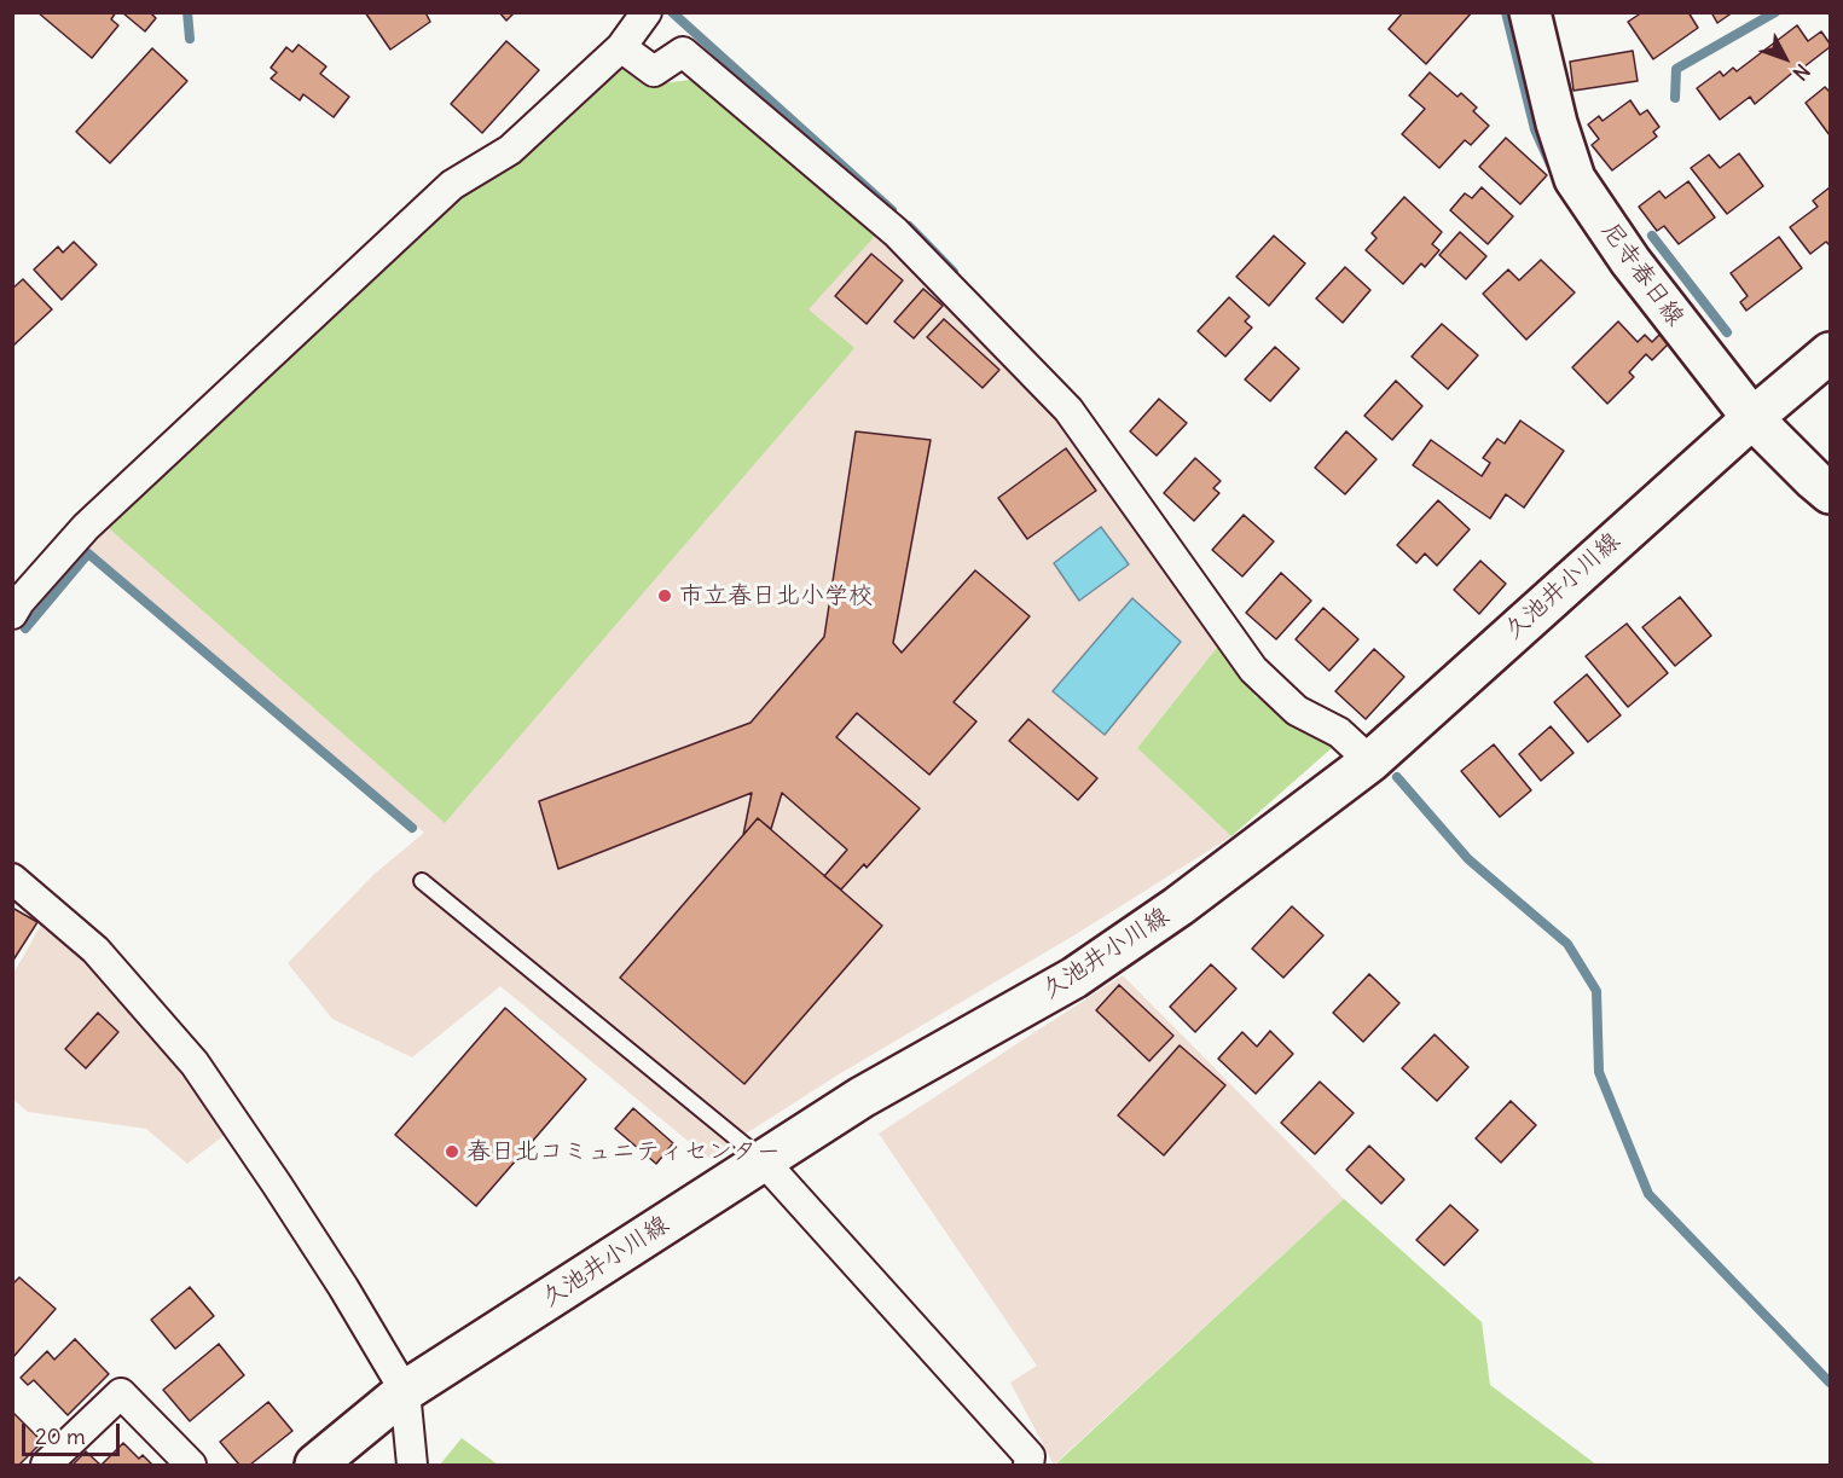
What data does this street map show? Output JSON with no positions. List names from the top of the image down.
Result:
{
  "streets": {
    "street": ["尼寺春日線", "久池井小川線"]
  },
  "crossings": [
    ["尼寺春日線", "久池井小川線"]
  ],
  "places": ["市立春日北小学校", "春日北コミュニティセンター"],
  "scale_bar": "20 m",
  "north": "bottom right"
}
